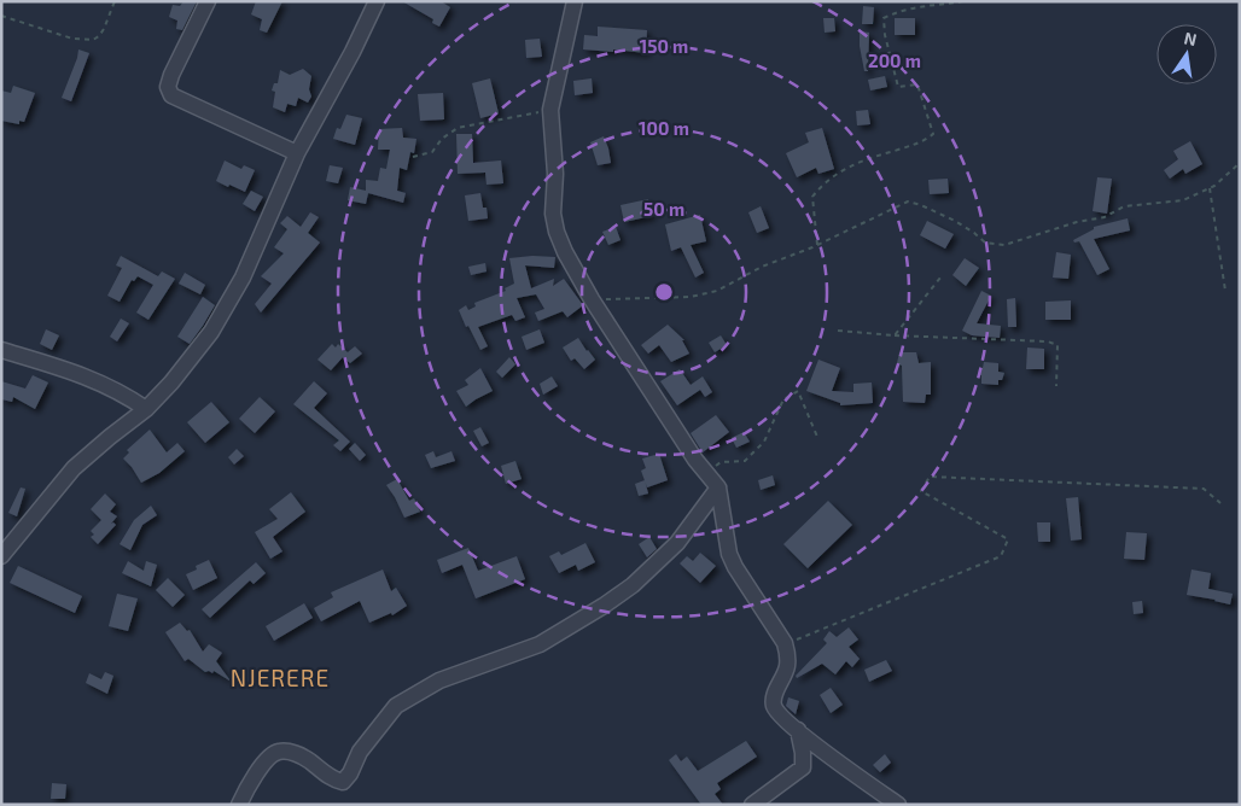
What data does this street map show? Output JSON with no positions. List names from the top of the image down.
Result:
{
  "districts": ["NJERERE"],
  "north": "top",
  "rings": [
    "150 m",
    "200 m",
    "100 m",
    "50 m"
  ]
}
